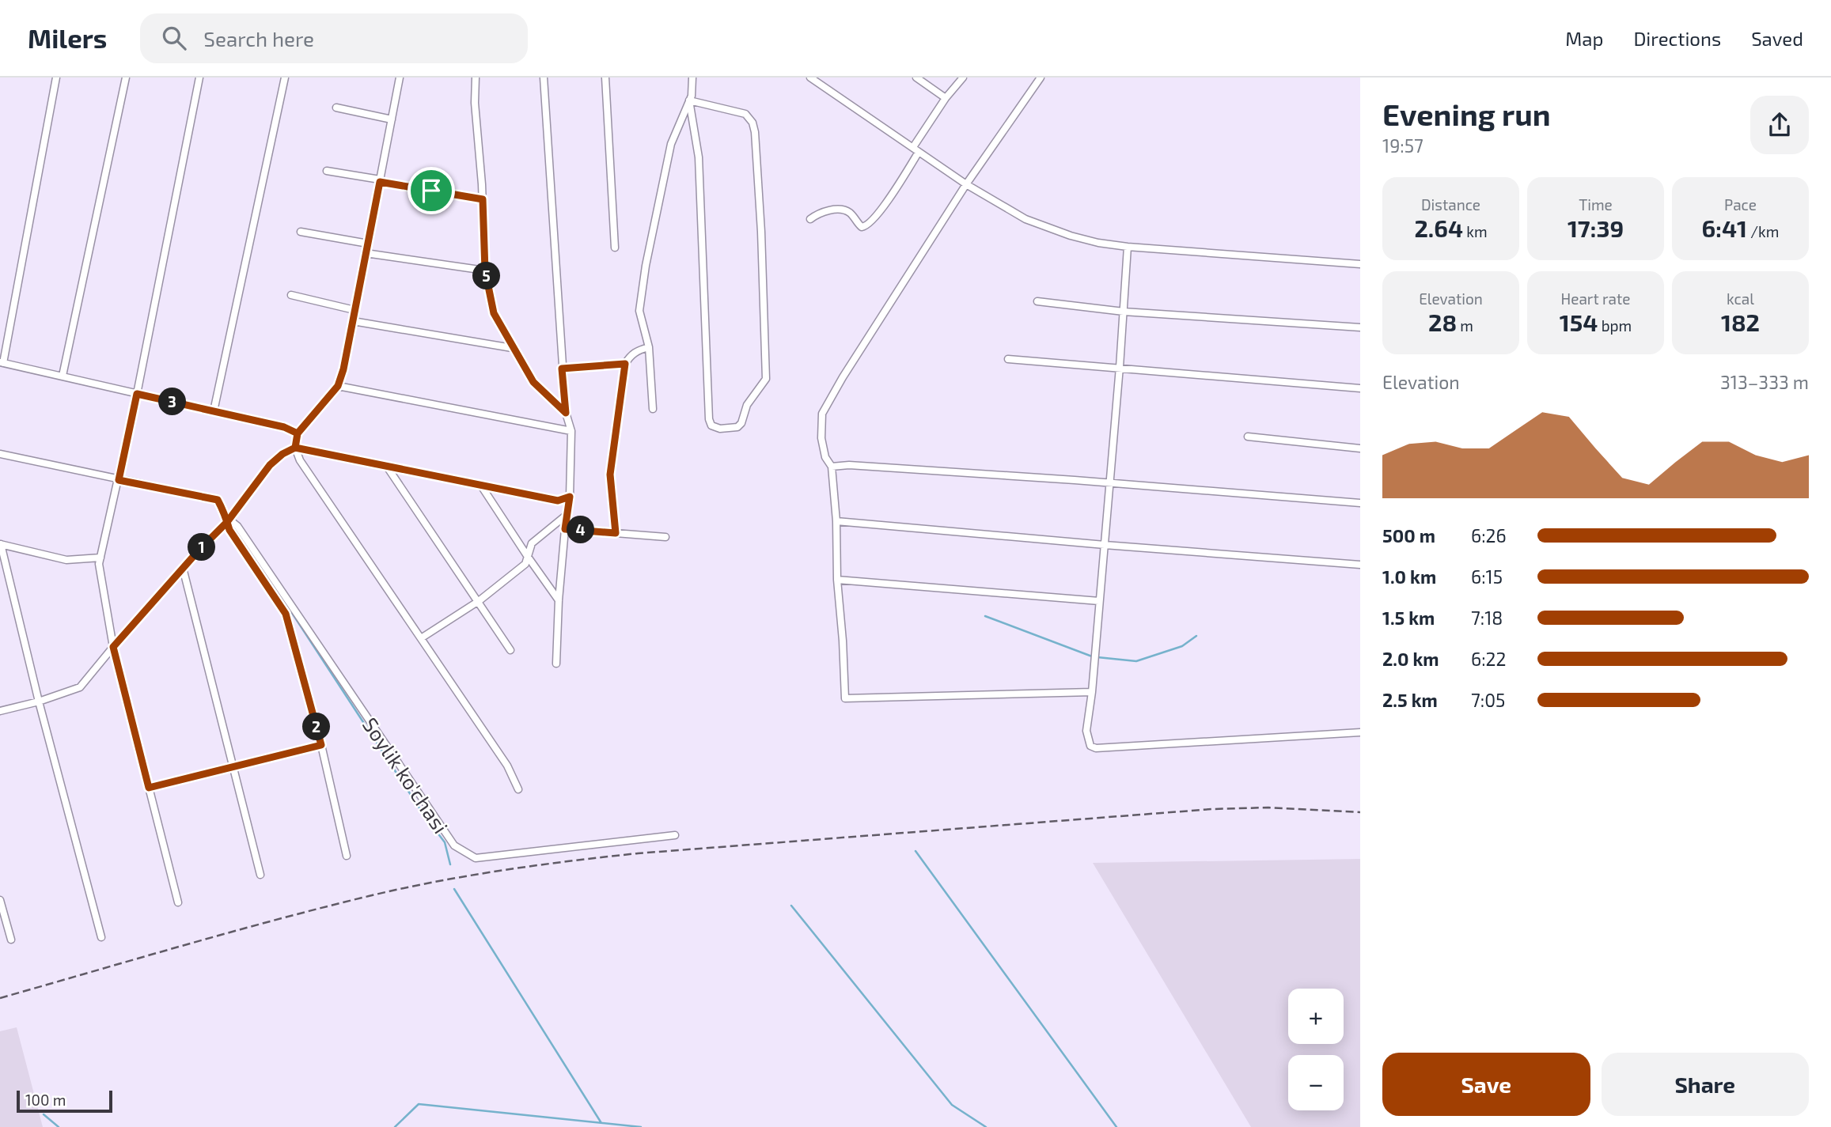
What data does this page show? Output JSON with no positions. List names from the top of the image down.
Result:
{
  "streets": {
    "street": ["Soylik ko'chasi"]
  },
  "scale_bar": "100 m",
  "page": {
    "header": "Milers",
    "search": "Search here",
    "nav": ["Map", "Directions", "Saved"],
    "heading": ["Evening run", "19:57"],
    "stats": [
      ["Distance", "2.64 km"],
      ["Time", "17:39"],
      ["Pace", "6:41 /km"],
      ["Elevation", "28 m"],
      ["Heart rate", "154 bpm"],
      ["kcal", "182"]
    ],
    "pins": [
      "5",
      "3",
      "4",
      "1",
      "2"
    ],
    "chart": ["Elevation", "313–333 m"],
    "list": [
      {
        "name": "500 m",
        "note": "6:26"
      },
      {
        "name": "1.0 km",
        "note": "6:15"
      },
      {
        "name": "1.5 km",
        "note": "7:18"
      },
      {
        "name": "2.0 km",
        "note": "6:22"
      },
      {
        "name": "2.5 km",
        "note": "7:05"
      }
    ],
    "map_buttons": ["+", "−"],
    "buttons": ["Save", "Share"],
    "scale": "100 m"
  }
}
